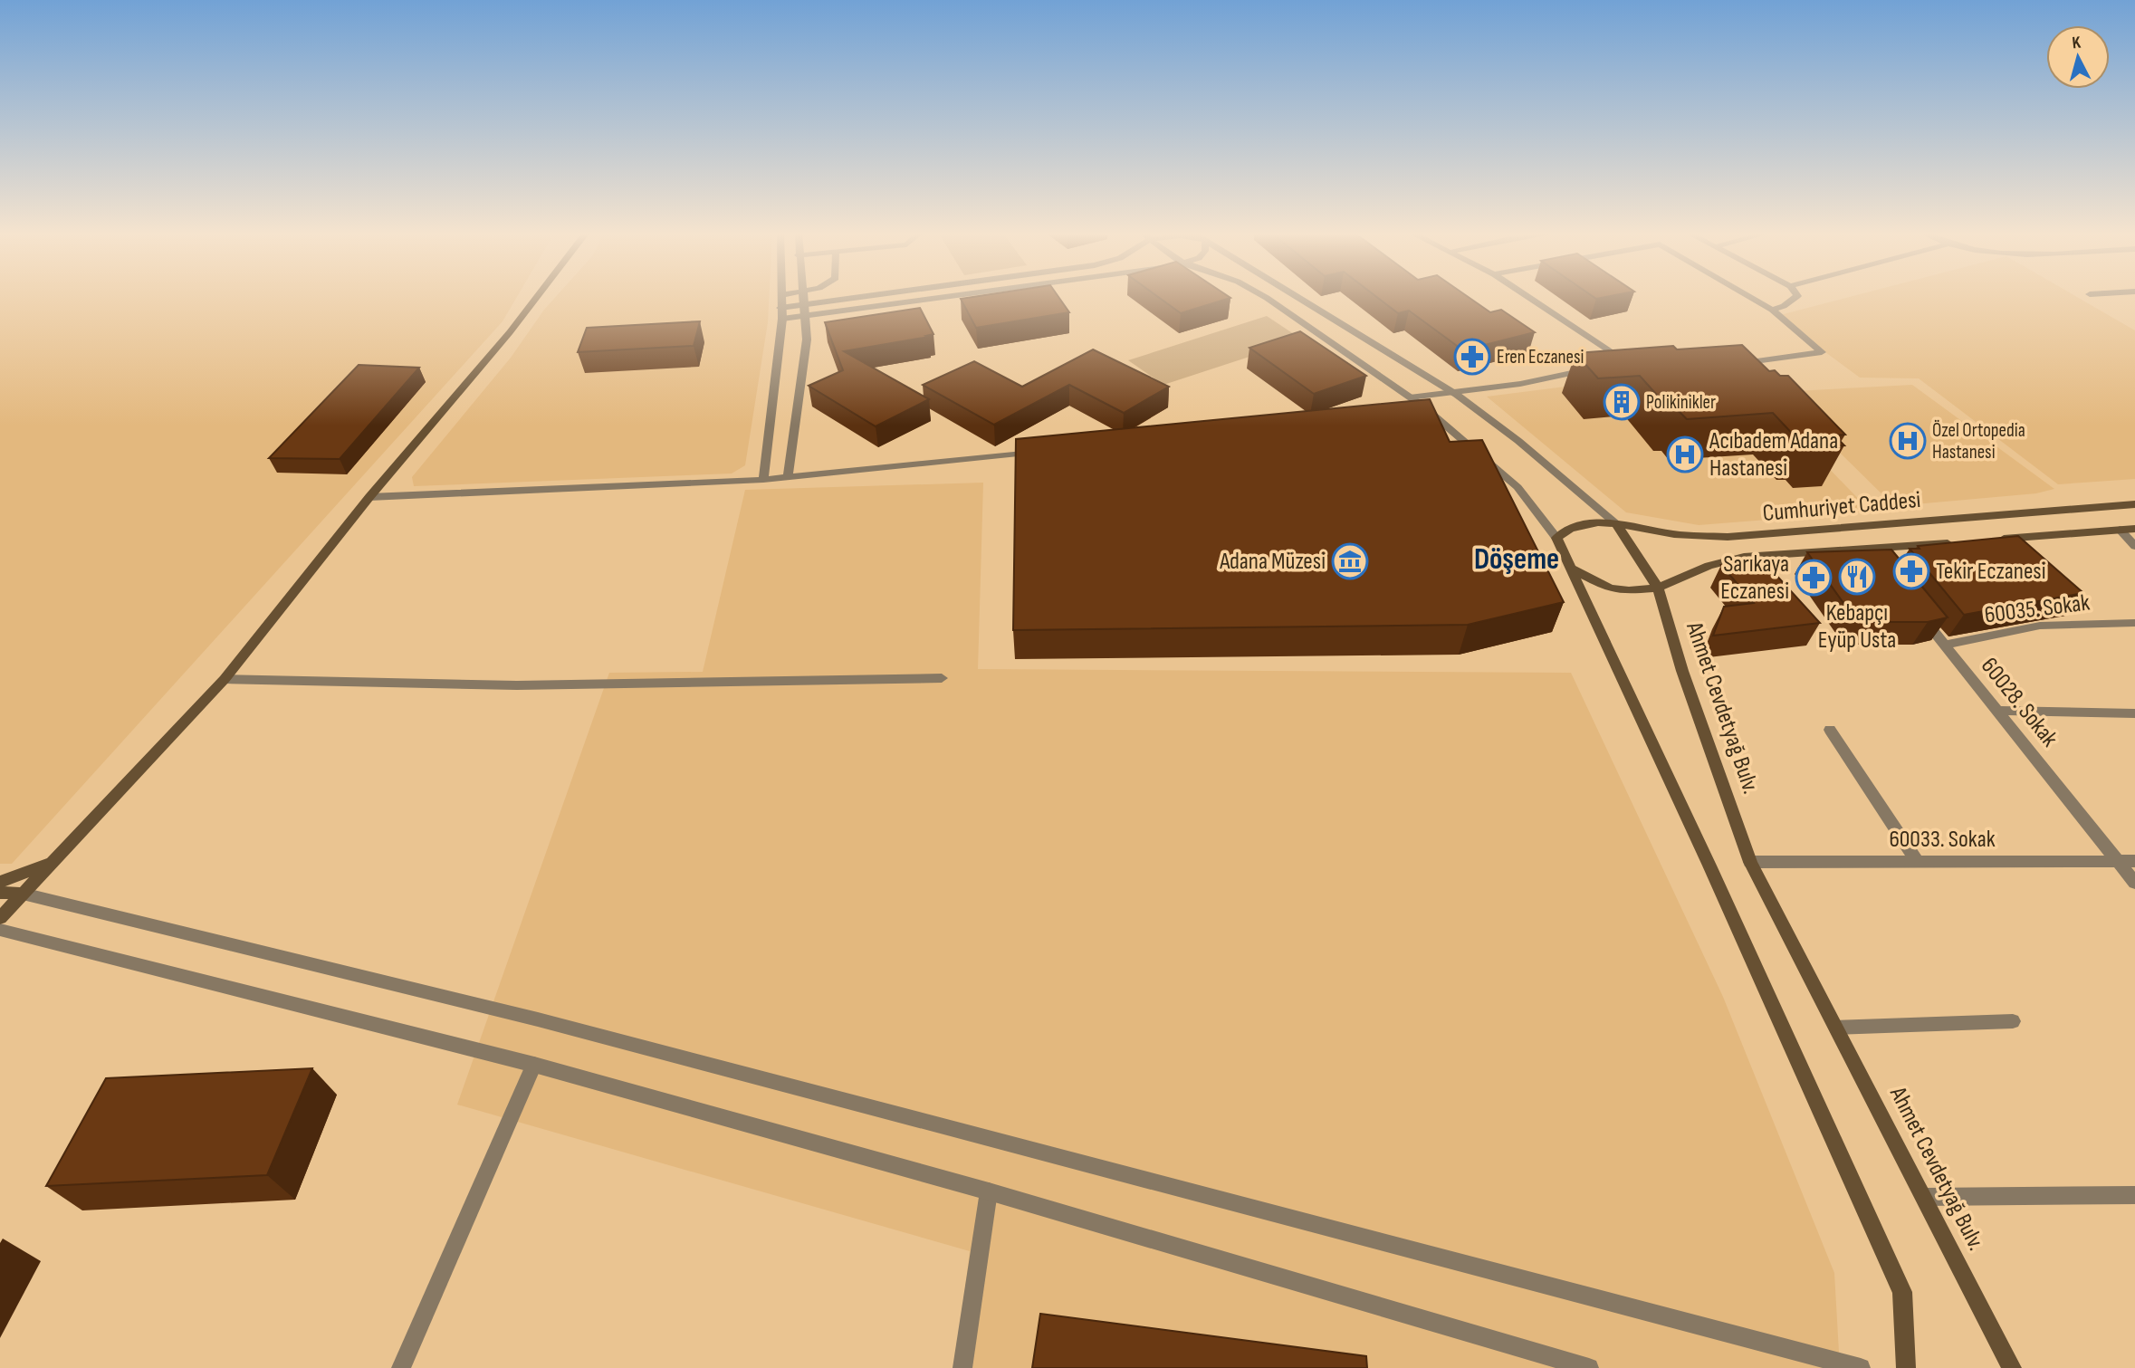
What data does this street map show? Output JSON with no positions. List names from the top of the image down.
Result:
{
  "streets": {
    "main road": ["Cumhuriyet Caddesi", "Ahmet Cevdetyağ Bulv."],
    "street": ["60035. Sokak", "60028. Sokak", "60033. Sokak"]
  },
  "crossings": [
    ["Cumhuriyet Caddesi", "Ahmet Cevdetyağ Bulv."],
    ["60035. Sokak", "60028. Sokak"],
    ["60028. Sokak", "60033. Sokak"],
    ["Ahmet Cevdetyağ Bulv.", "60033. Sokak"]
  ],
  "districts": ["Döşeme"],
  "places": {
    "pharmacy": ["Eren Eczanesi", "Tekir Eczanesi", "Sarıkaya Eczanesi"],
    "building": ["Polikinikler"],
    "hospital": ["Özel Ortopedia Hastanesi", "Acıbadem Adana Hastanesi"],
    "museum": ["Adana Müzesi"],
    "restaurant": ["Kebapçı Eyüp Usta"]
  },
  "north": "top"
}
